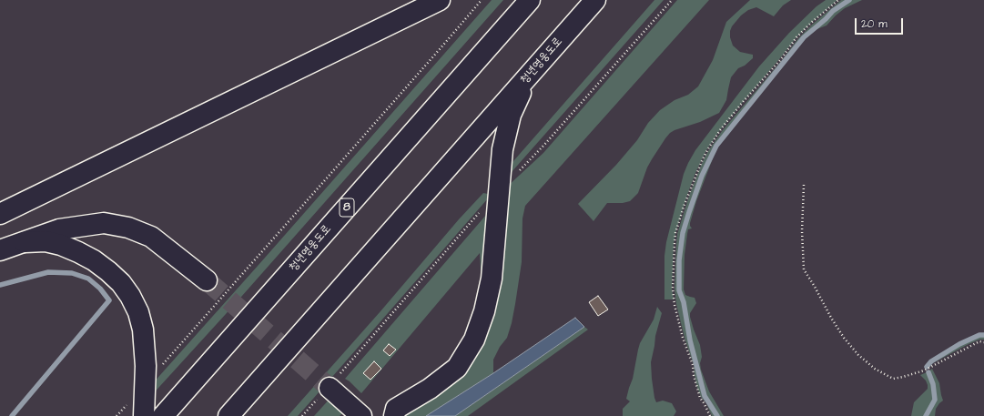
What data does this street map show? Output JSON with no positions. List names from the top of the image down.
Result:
{
  "streets": {
    "main road": ["청년영웅도로", "8"]
  },
  "scale_bar": "20 m"
}
